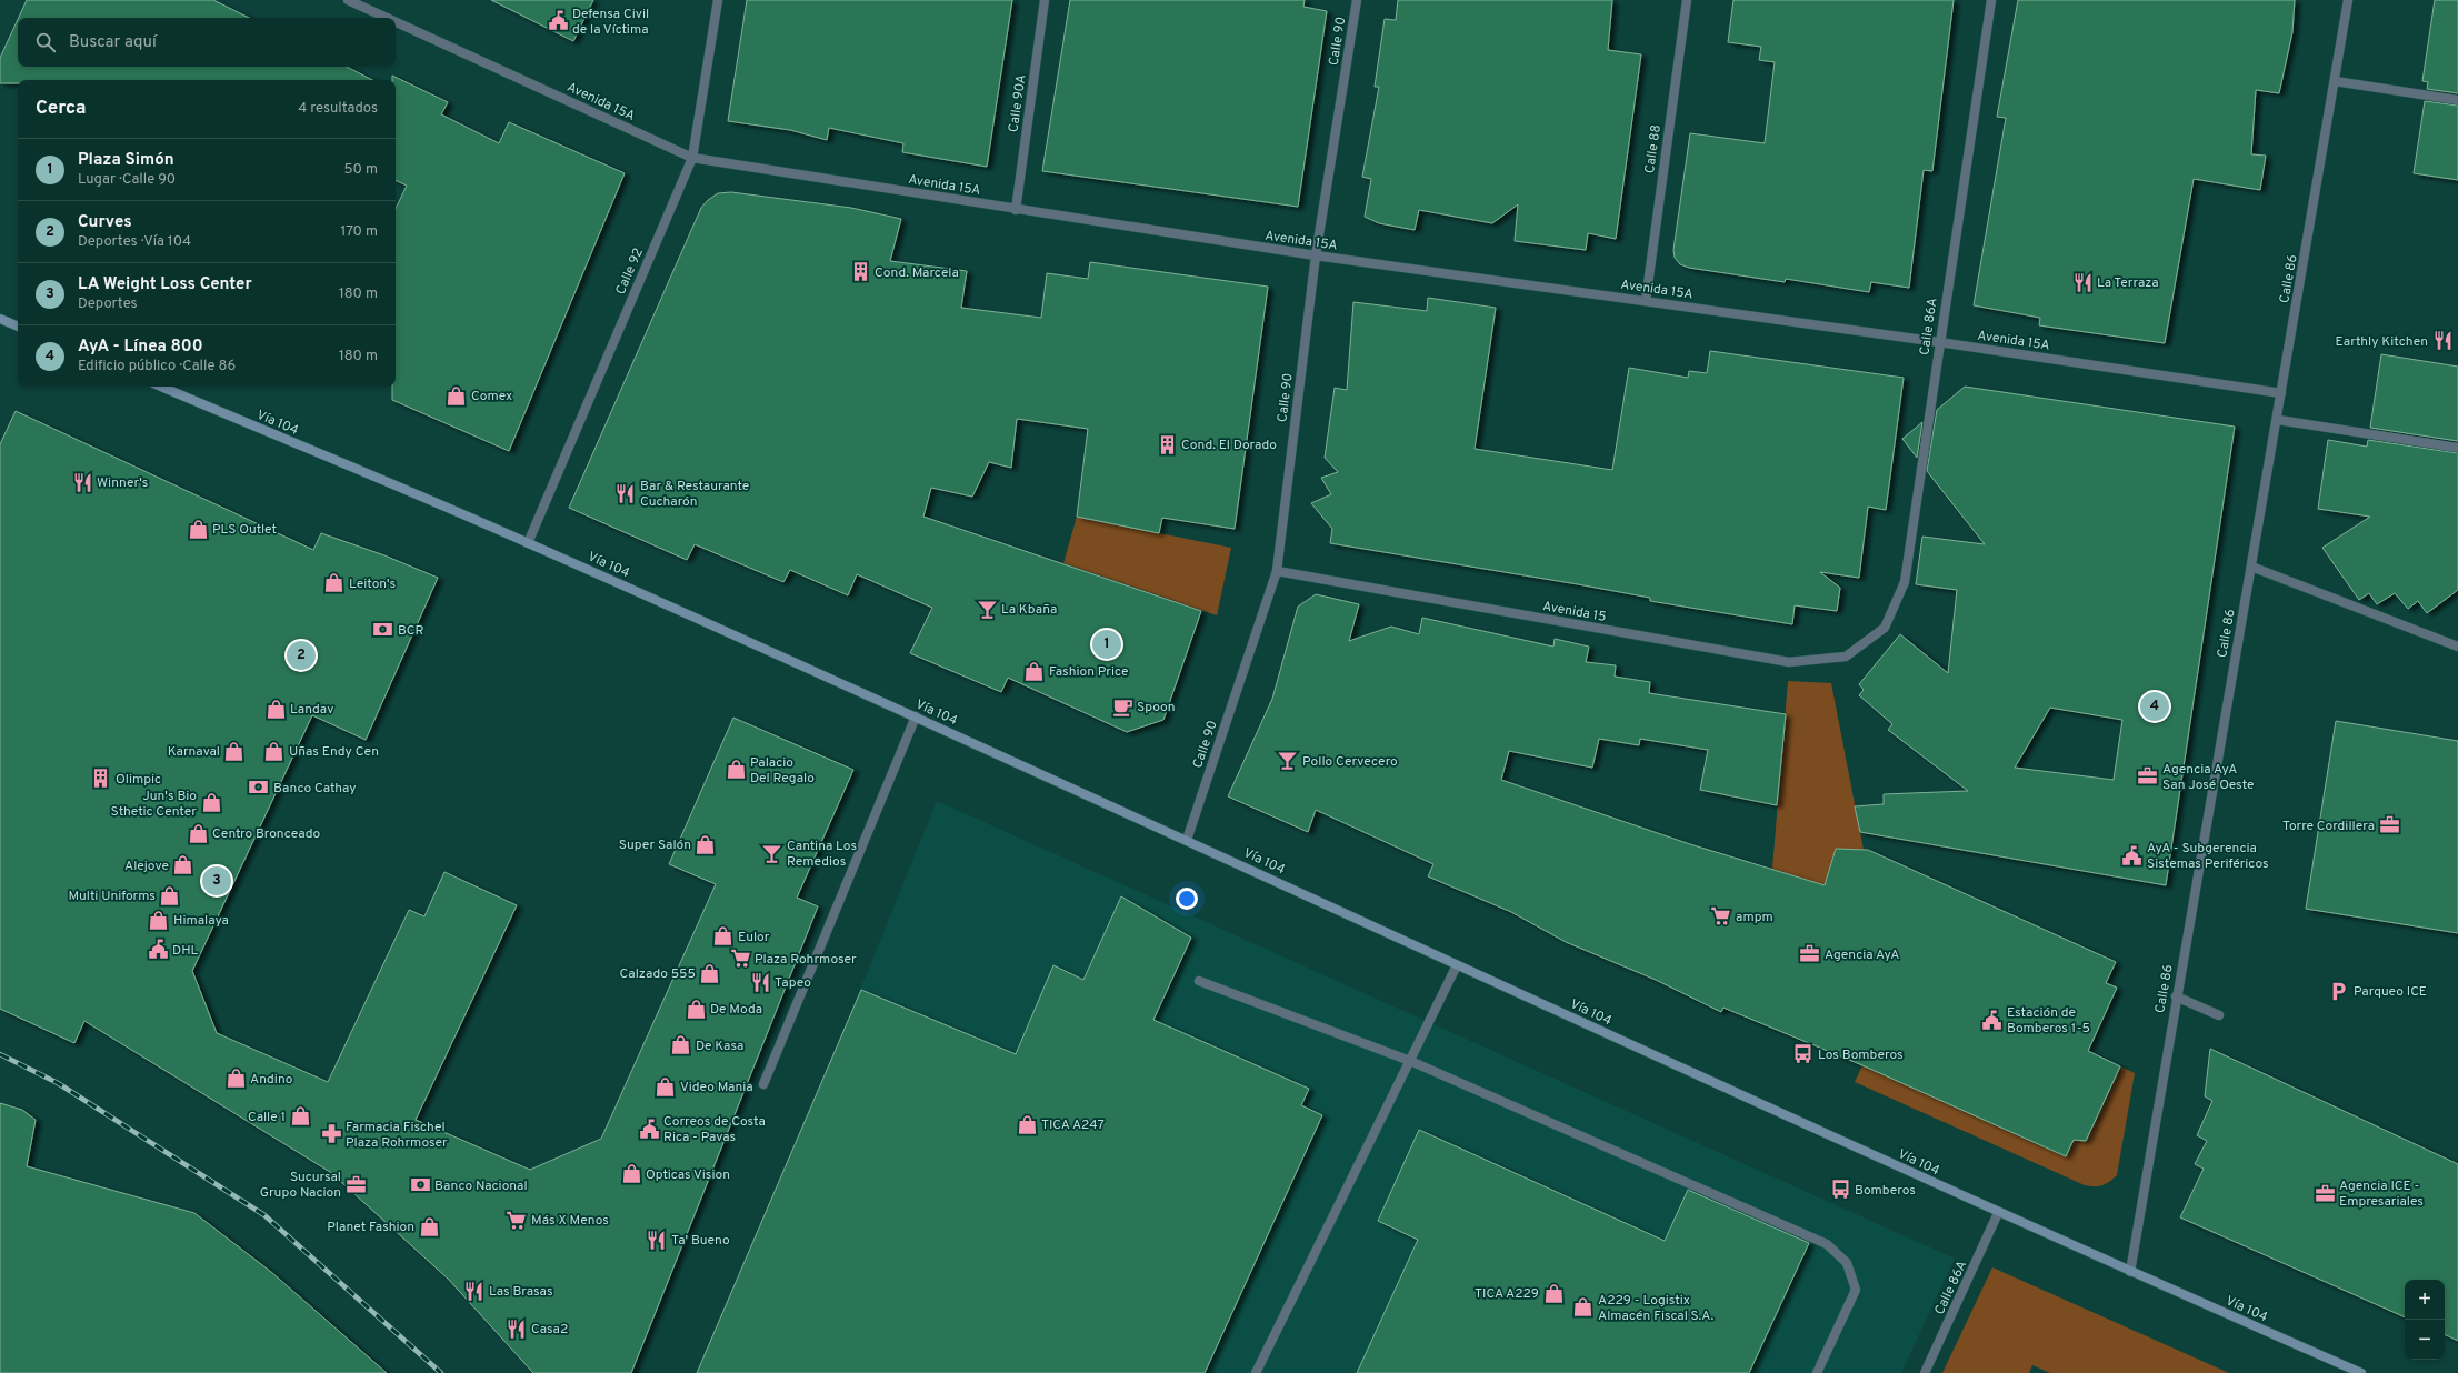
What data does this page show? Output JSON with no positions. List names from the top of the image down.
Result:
{
  "streets": {
    "main road": ["Vía 104"],
    "street": [
      "Calle 90",
      "Avenida 15A",
      "Calle 90A",
      "Calle 88",
      "Calle 92",
      "Calle 86",
      "Calle 86A",
      "Avenida 15"
    ]
  },
  "crossings": [
    ["Calle 90", "Avenida 15A"],
    ["Calle 90", "Vía 104"],
    ["Calle 90", "Avenida 15"],
    ["Avenida 15A", "Calle 90A"],
    ["Avenida 15A", "Calle 88"],
    ["Avenida 15A", "Calle 92"],
    ["Avenida 15A", "Calle 86"],
    ["Avenida 15A", "Calle 86A"],
    ["Calle 92", "Vía 104"],
    ["Calle 86", "Vía 104"],
    ["Calle 86A", "Vía 104"],
    ["Calle 86A", "Avenida 15"]
  ],
  "places": {
    "public building": [
      "Defensa Civil de la Víctima",
      "AyA - Subgerencia Sistemas Periféricos",
      "DHL",
      "Estación de Bomberos 1-5",
      "Correos de Costa Rica - Pavas"
    ],
    "building": ["Cond. Marcela", "Cond. El Dorado", "Olimpic"],
    "restaurant": [
      "La Terraza",
      "Earthly Kitchen",
      "Winner's",
      "Bar & Restaurante Cucharón",
      "Tapeo",
      "Ta' Bueno",
      "Las Brasas",
      "Casa2"
    ],
    "shop": [
      "Comex",
      "PLS Outlet",
      "Leiton's",
      "Fashion Price",
      "Landav",
      "Karnaval",
      "Uñas Endy Cen",
      "Palacio Del Regalo",
      "Jun's Bio Sthetic Center",
      "Centro Bronceado",
      "Super Salón",
      "Alejove",
      "Multi Uniforms",
      "Himalaya",
      "Eulor",
      "Calzado 555",
      "De Moda",
      "De Kasa",
      "Andino",
      "Video Mania",
      "Calle 1",
      "TICA A247",
      "Opticas Vision",
      "Planet Fashion",
      "TICA A229",
      "A229 - Logistix Almacén Fiscal S.A."
    ],
    "bar": ["La Kbaña", "Pollo Cervecero", "Cantina Los Remedios"],
    "bank": ["BCR", "Banco Cathay", "Banco Nacional"],
    "cafe": ["Spoon"],
    "office": [
      "Agencia AyA San José Oeste",
      "Torre Cordillera",
      "Agencia AyA",
      "Sucursal Grupo Nacion",
      "Agencia ICE - Empresariales"
    ],
    "supermarket": ["ampm", "Plaza Rohrmoser", "Más X Menos"],
    "parking": ["Parqueo ICE"],
    "bus stop": ["Los Bomberos", "Bomberos"],
    "pharmacy": ["Farmacia Fischel Plaza Rohrmoser"]
  },
  "page": {
    "search": "Buscar aquí",
    "heading": ["Cerca", "4 resultados"],
    "list": [
      {
        "mark": "1",
        "name": "Plaza Simón",
        "note": "Lugar · Calle 90",
        "value": "50 m"
      },
      {
        "mark": "2",
        "name": "Curves",
        "note": "Deportes · Vía 104",
        "value": "170 m"
      },
      {
        "mark": "3",
        "name": "LA Weight Loss Center",
        "note": "Deportes",
        "value": "180 m"
      },
      {
        "mark": "4",
        "name": "AyA - Línea 800",
        "note": "Edificio público · Calle 86",
        "value": "180 m"
      }
    ],
    "pins": [
      "1",
      "2",
      "4",
      "3"
    ],
    "map_buttons": ["+", "−"]
  }
}
